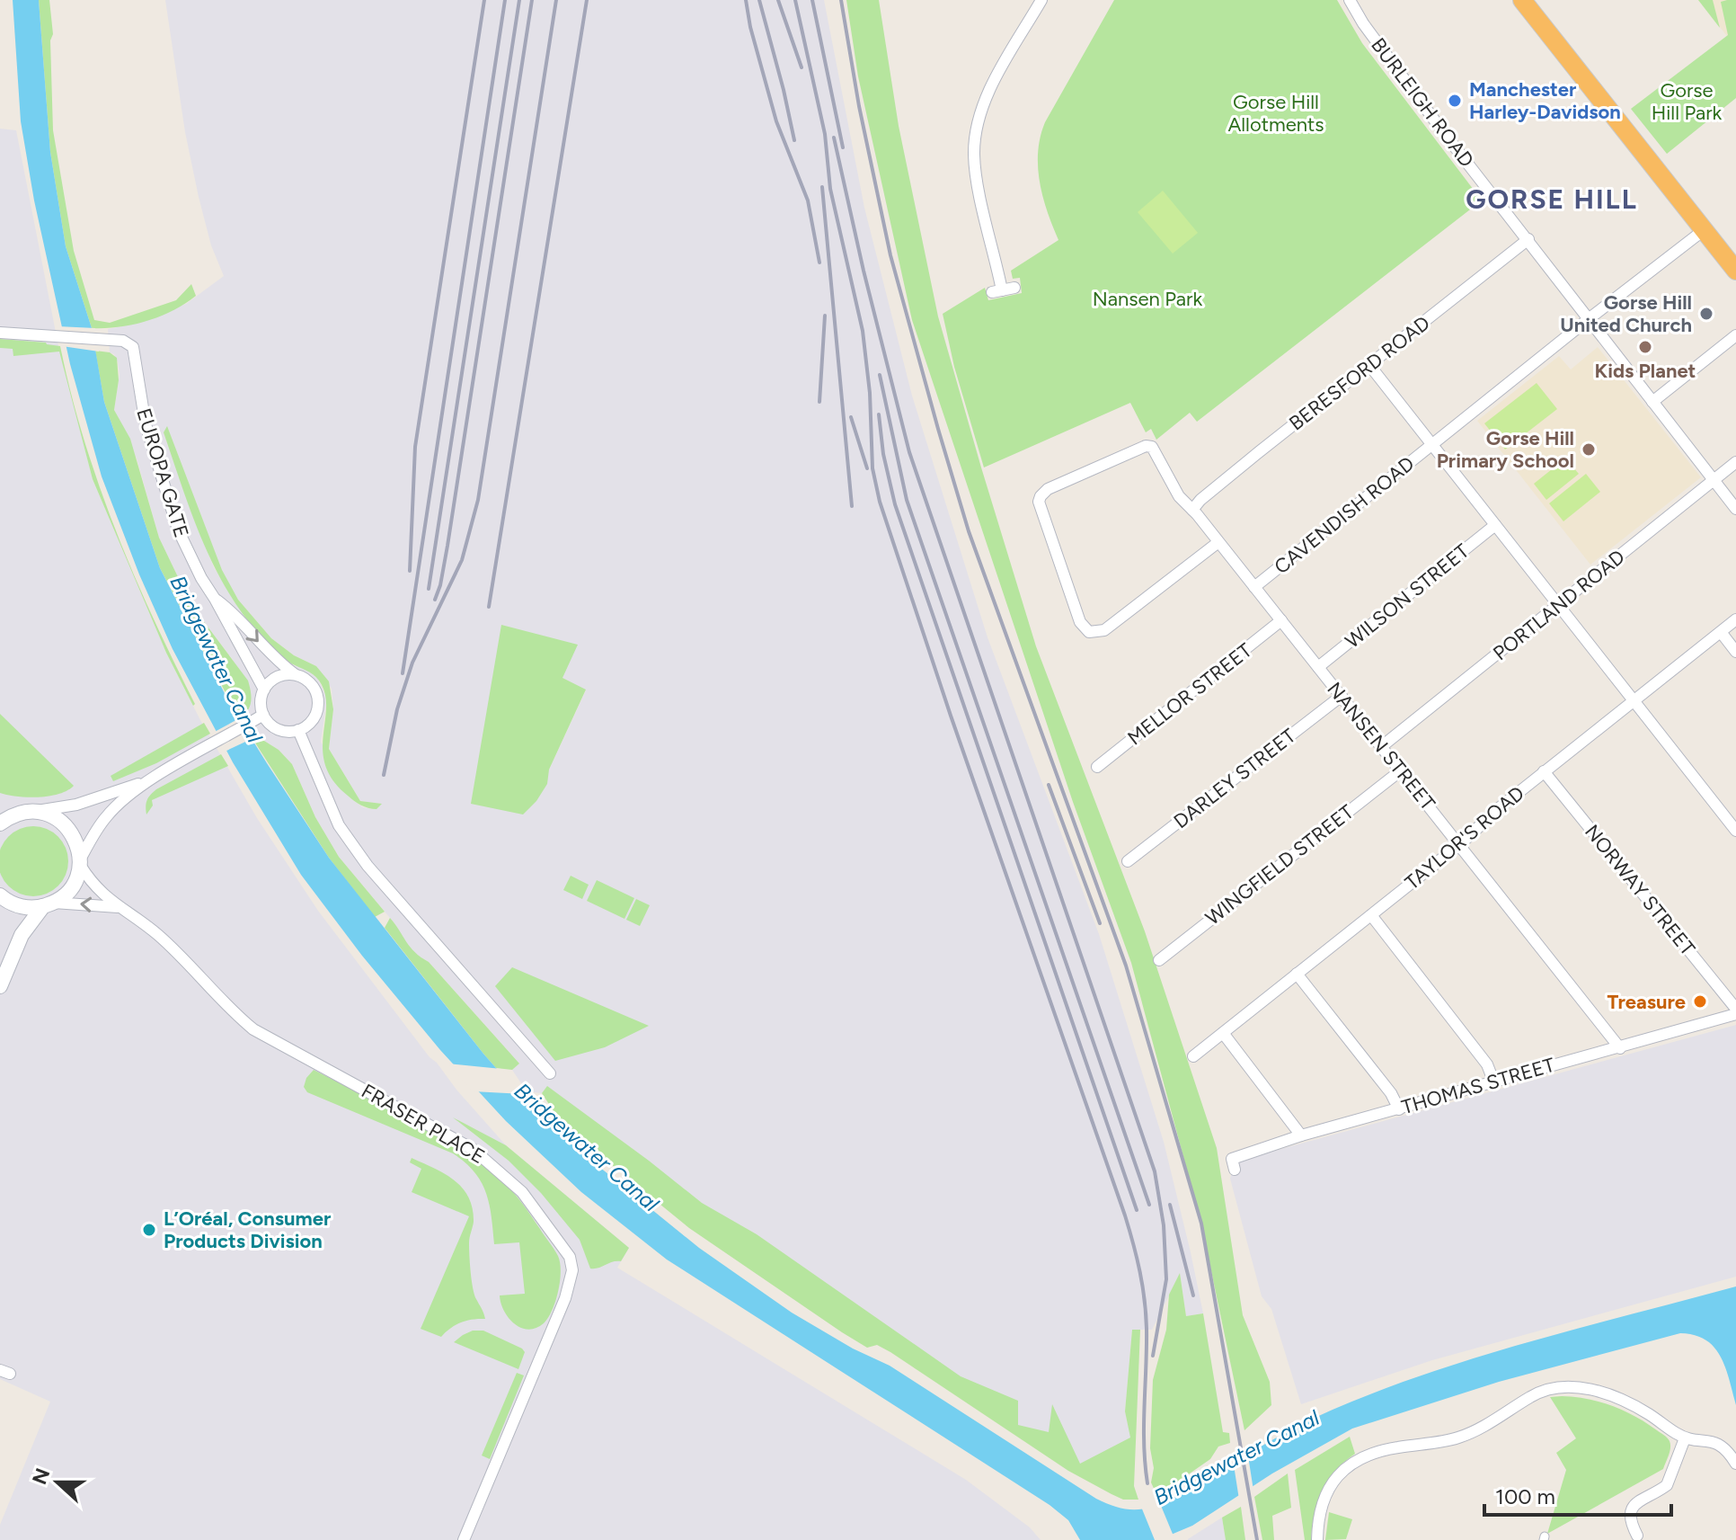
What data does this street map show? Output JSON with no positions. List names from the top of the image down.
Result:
{
  "streets": {
    "street": [
      "BURLEIGH ROAD",
      "BERESFORD ROAD",
      "EUROPA GATE",
      "CAVENDISH ROAD",
      "WILSON STREET",
      "PORTLAND ROAD",
      "MELLOR STREET",
      "NANSEN STREET",
      "DARLEY STREET",
      "TAYLOR'S ROAD",
      "WINGFIELD STREET",
      "NORWAY STREET",
      "THOMAS STREET",
      "FRASER PLACE"
    ]
  },
  "crossings": [
    ["BURLEIGH ROAD", "BERESFORD ROAD"],
    ["BURLEIGH ROAD", "CAVENDISH ROAD"],
    ["BURLEIGH ROAD", "PORTLAND ROAD"],
    ["BERESFORD ROAD", "NANSEN STREET"],
    ["CAVENDISH ROAD", "NANSEN STREET"],
    ["WILSON STREET", "NANSEN STREET"],
    ["PORTLAND ROAD", "NANSEN STREET"],
    ["MELLOR STREET", "NANSEN STREET"],
    ["NANSEN STREET", "DARLEY STREET"],
    ["NANSEN STREET", "TAYLOR'S ROAD"],
    ["NANSEN STREET", "WINGFIELD STREET"],
    ["NANSEN STREET", "THOMAS STREET"],
    ["TAYLOR'S ROAD", "NORWAY STREET"]
  ],
  "districts": ["GORSE HILL"],
  "water": ["Bridgewater Canal"],
  "parks": ["Gorse Hill Park", "Gorse Hill Allotments", "Nansen Park"],
  "places": [
    "Manchester Harley-Davidson",
    "Gorse Hill United Church",
    "Kids Planet",
    "Gorse Hill Primary School",
    "Treasure",
    "L’Oréal, Consumer Products Division"
  ],
  "scale_bar": "100 m",
  "north": "left"
}
